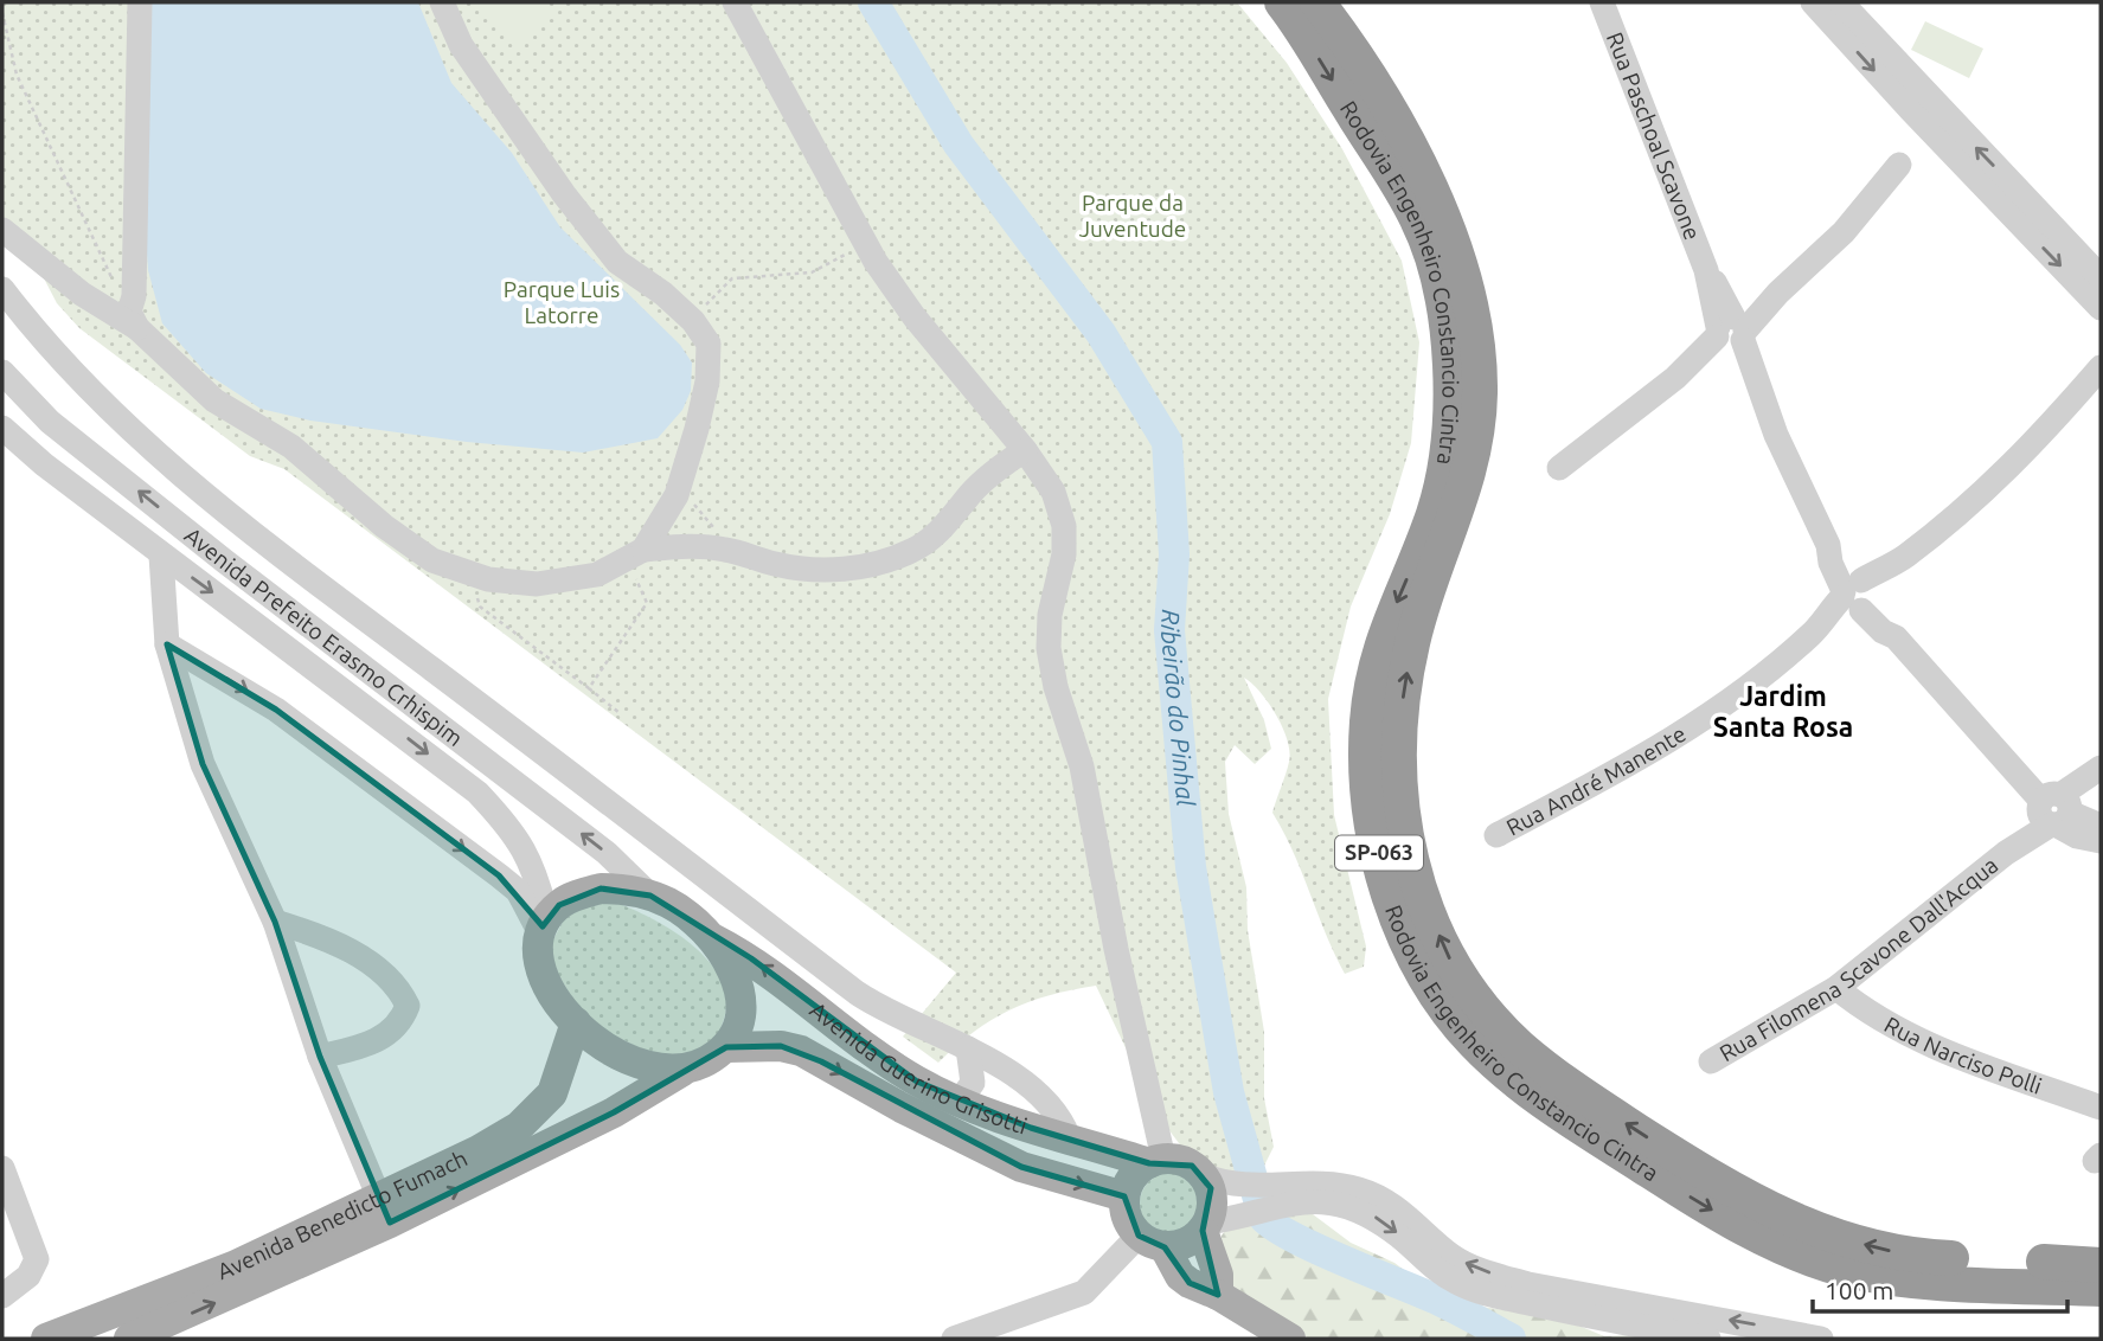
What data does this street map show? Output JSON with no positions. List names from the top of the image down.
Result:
{
  "streets": {
    "highway": ["Rodovia Engenheiro Constancio Cintra", "SP-063"],
    "main road": ["Avenida Guerino Grisotti", "Avenida Benedicto Fumach"],
    "street": [
      "Rua Paschoal Scavone",
      "Avenida Prefeito Erasmo Crhispim",
      "Rua André Manente",
      "Rua Filomena Scavone Dall'Acqua",
      "Rua Narciso Polli"
    ]
  },
  "crossings": [
    ["Rua Paschoal Scavone", "Rua André Manente"],
    ["Rua Paschoal Scavone", "Rua Filomena Scavone Dall'Acqua"],
    ["Avenida Prefeito Erasmo Crhispim", "Avenida Guerino Grisotti"],
    ["Avenida Prefeito Erasmo Crhispim", "Avenida Benedicto Fumach"],
    ["Rua Filomena Scavone Dall'Acqua", "Rua Narciso Polli"],
    ["Avenida Guerino Grisotti", "Avenida Benedicto Fumach"]
  ],
  "districts": ["Jardim Santa Rosa"],
  "water": ["Ribeirão do Pinhal"],
  "parks": ["Parque da Juventude", "Parque Luis Latorre"],
  "scale_bar": "100 m"
}
